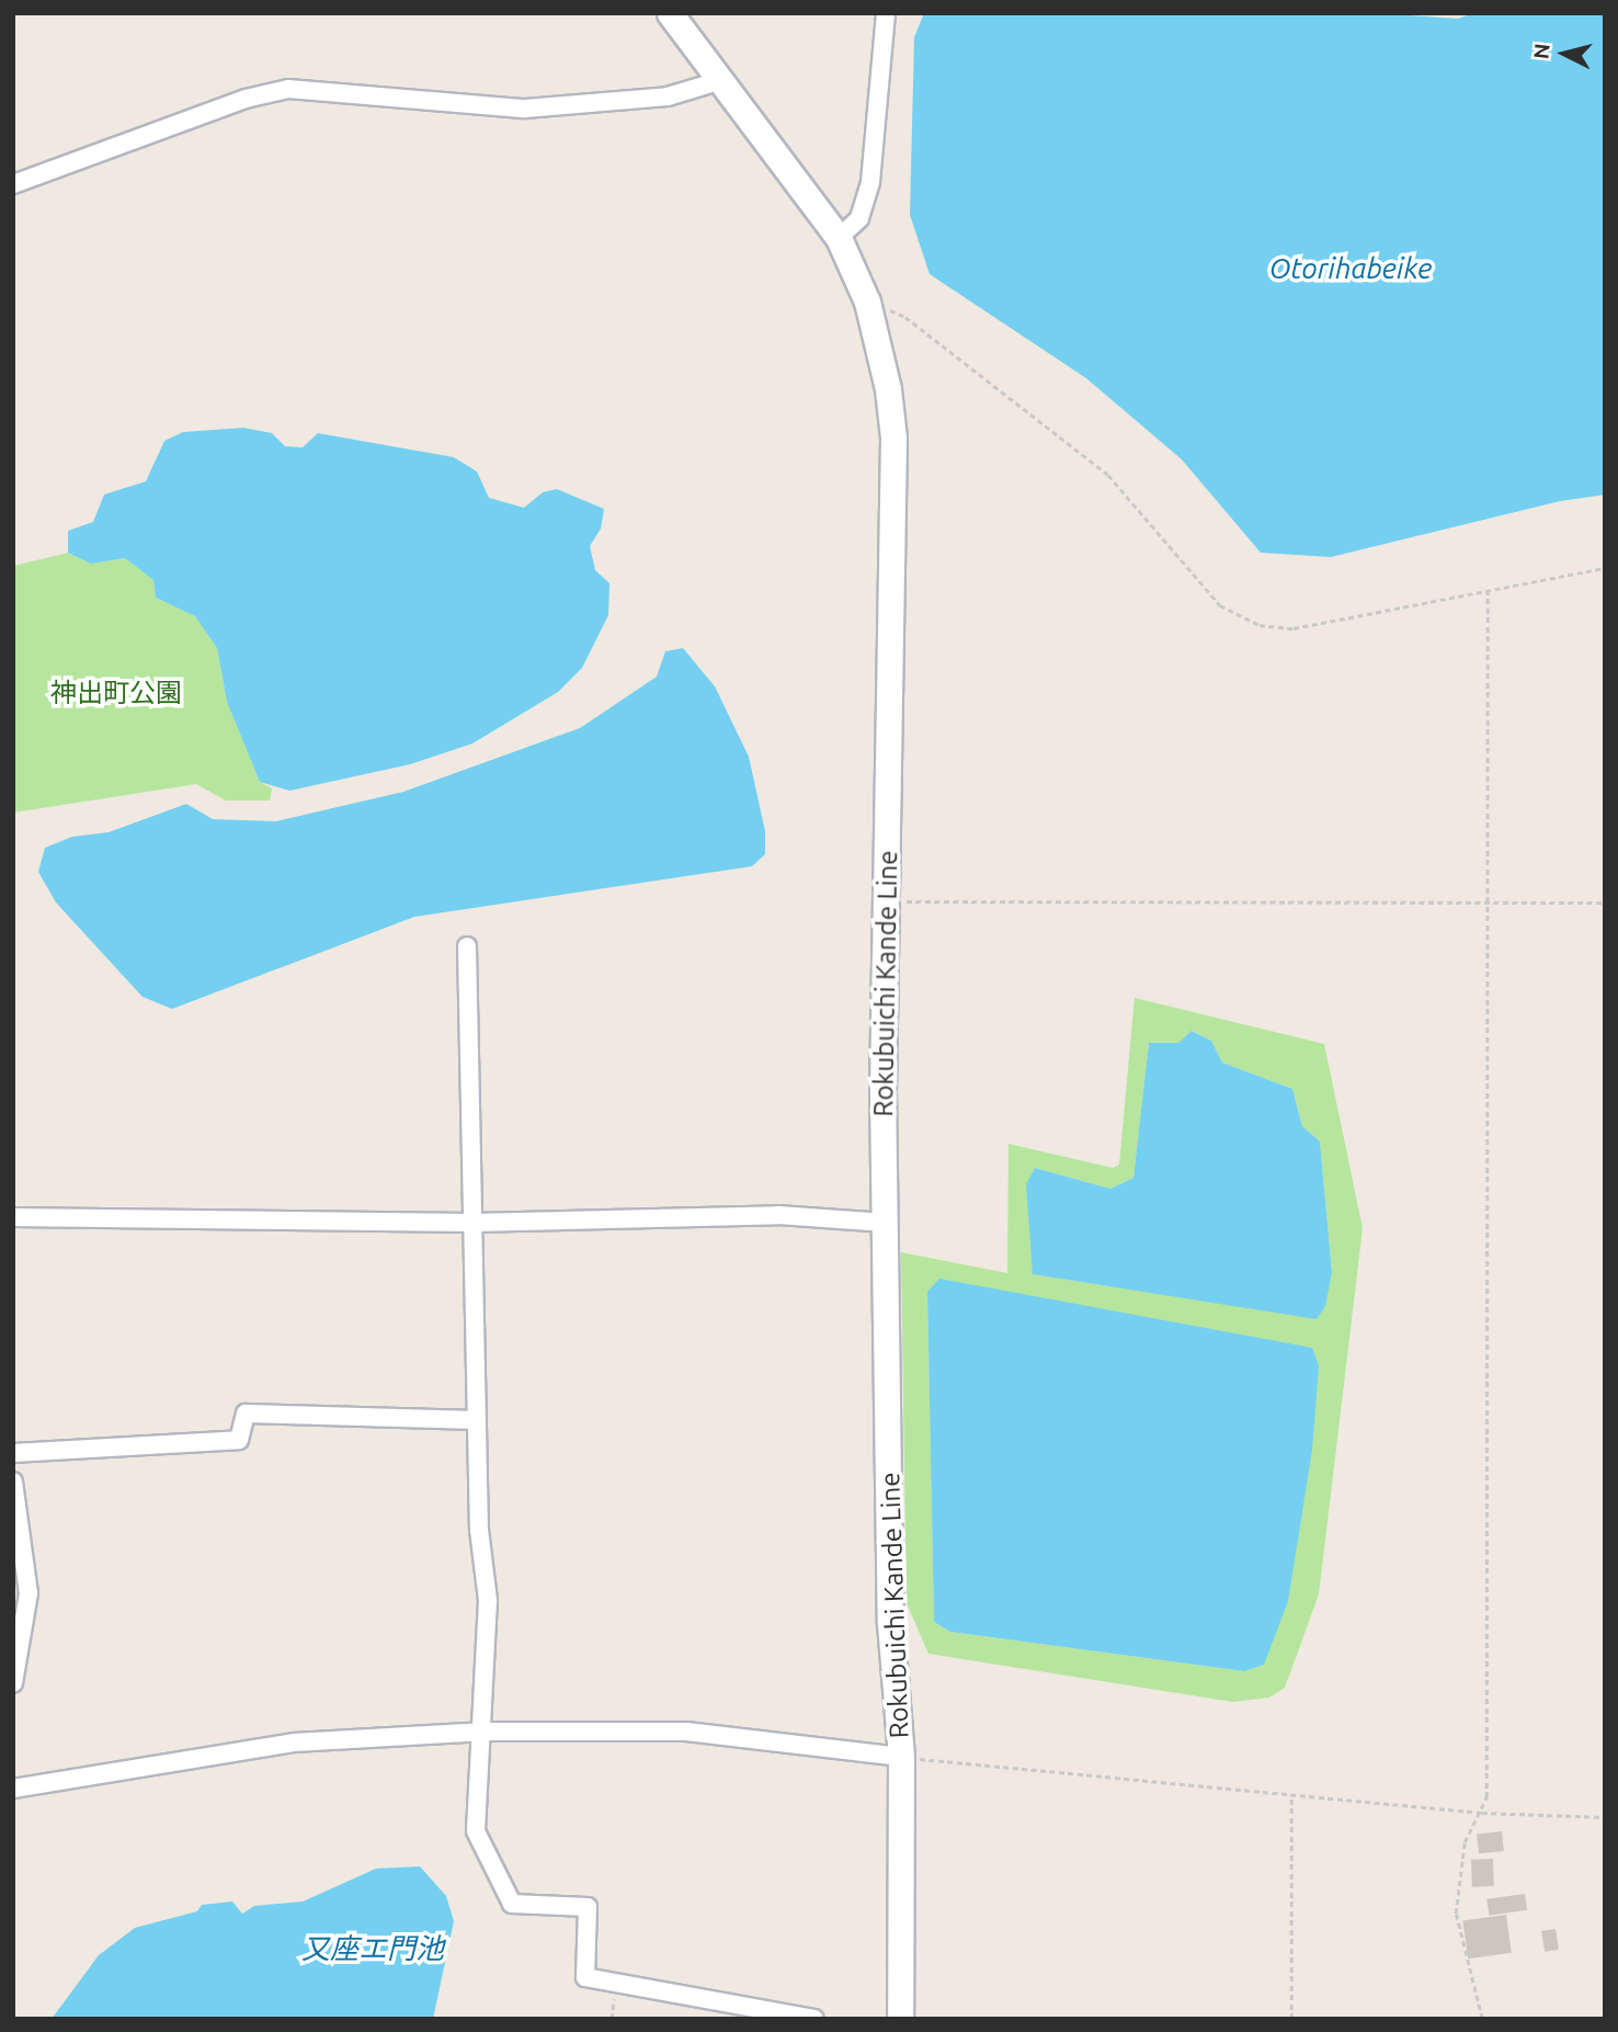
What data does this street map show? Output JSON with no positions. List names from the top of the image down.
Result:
{
  "streets": {
    "main road": ["Rokubuichi Kande Line"]
  },
  "water": ["Otorihabeike", "又座エ門池"],
  "parks": ["神出町公園"],
  "north": "left"
}
